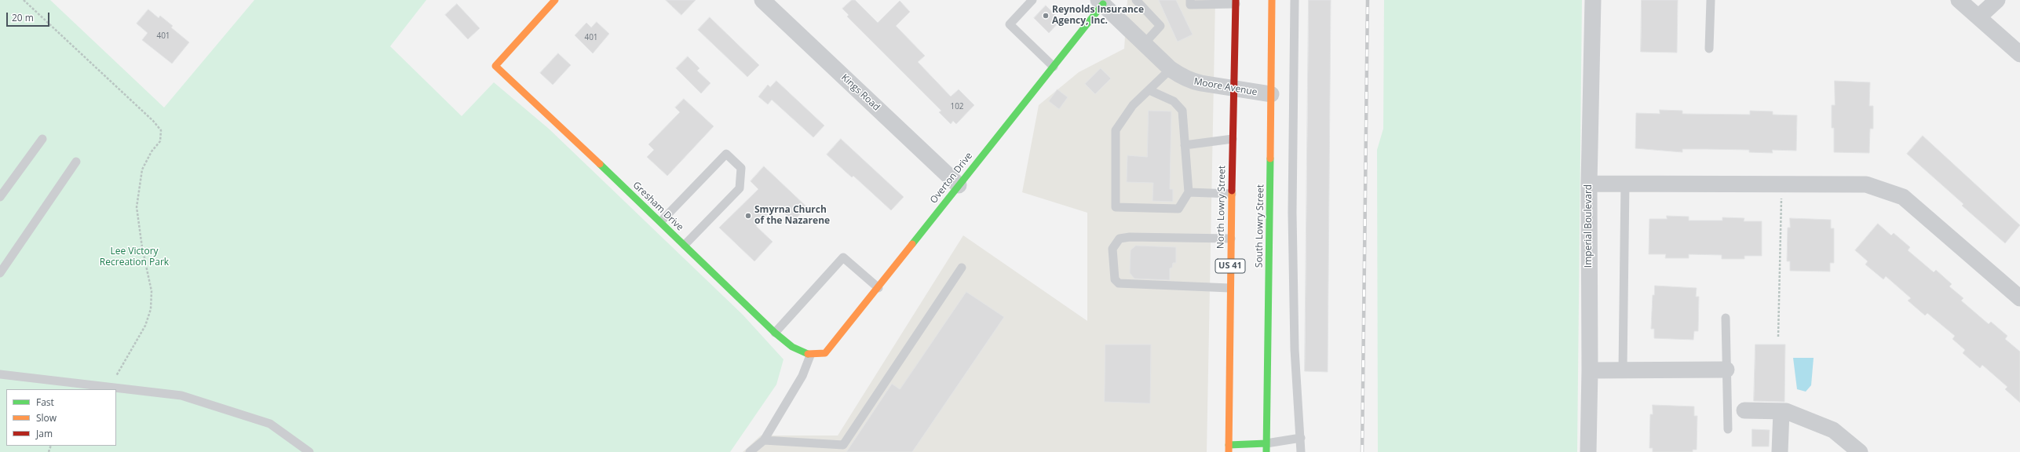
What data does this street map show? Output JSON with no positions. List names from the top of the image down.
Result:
{
  "streets": {
    "street": [
      "Moore Avenue",
      "Kings Road",
      "Overton Drive",
      "Gresham Drive",
      "North Lowry Street",
      "South Lowry Street",
      "Imperial Boulevard",
      "US 41"
    ]
  },
  "crossings": [
    ["Moore Avenue", "Overton Drive"],
    ["Moore Avenue", "North Lowry Street"],
    ["Moore Avenue", "South Lowry Street"],
    ["Kings Road", "Overton Drive"],
    ["Overton Drive", "Gresham Drive"]
  ],
  "parks": ["Lee Victory Recreation Park"],
  "places": ["Reynolds Insurance Agency, Inc.", "Smyrna Church of the Nazarene"],
  "house_numbers": ["401", "401", "102"],
  "legend": ["Fast", "Slow", "Jam"],
  "scale_bar": "20 m"
}
